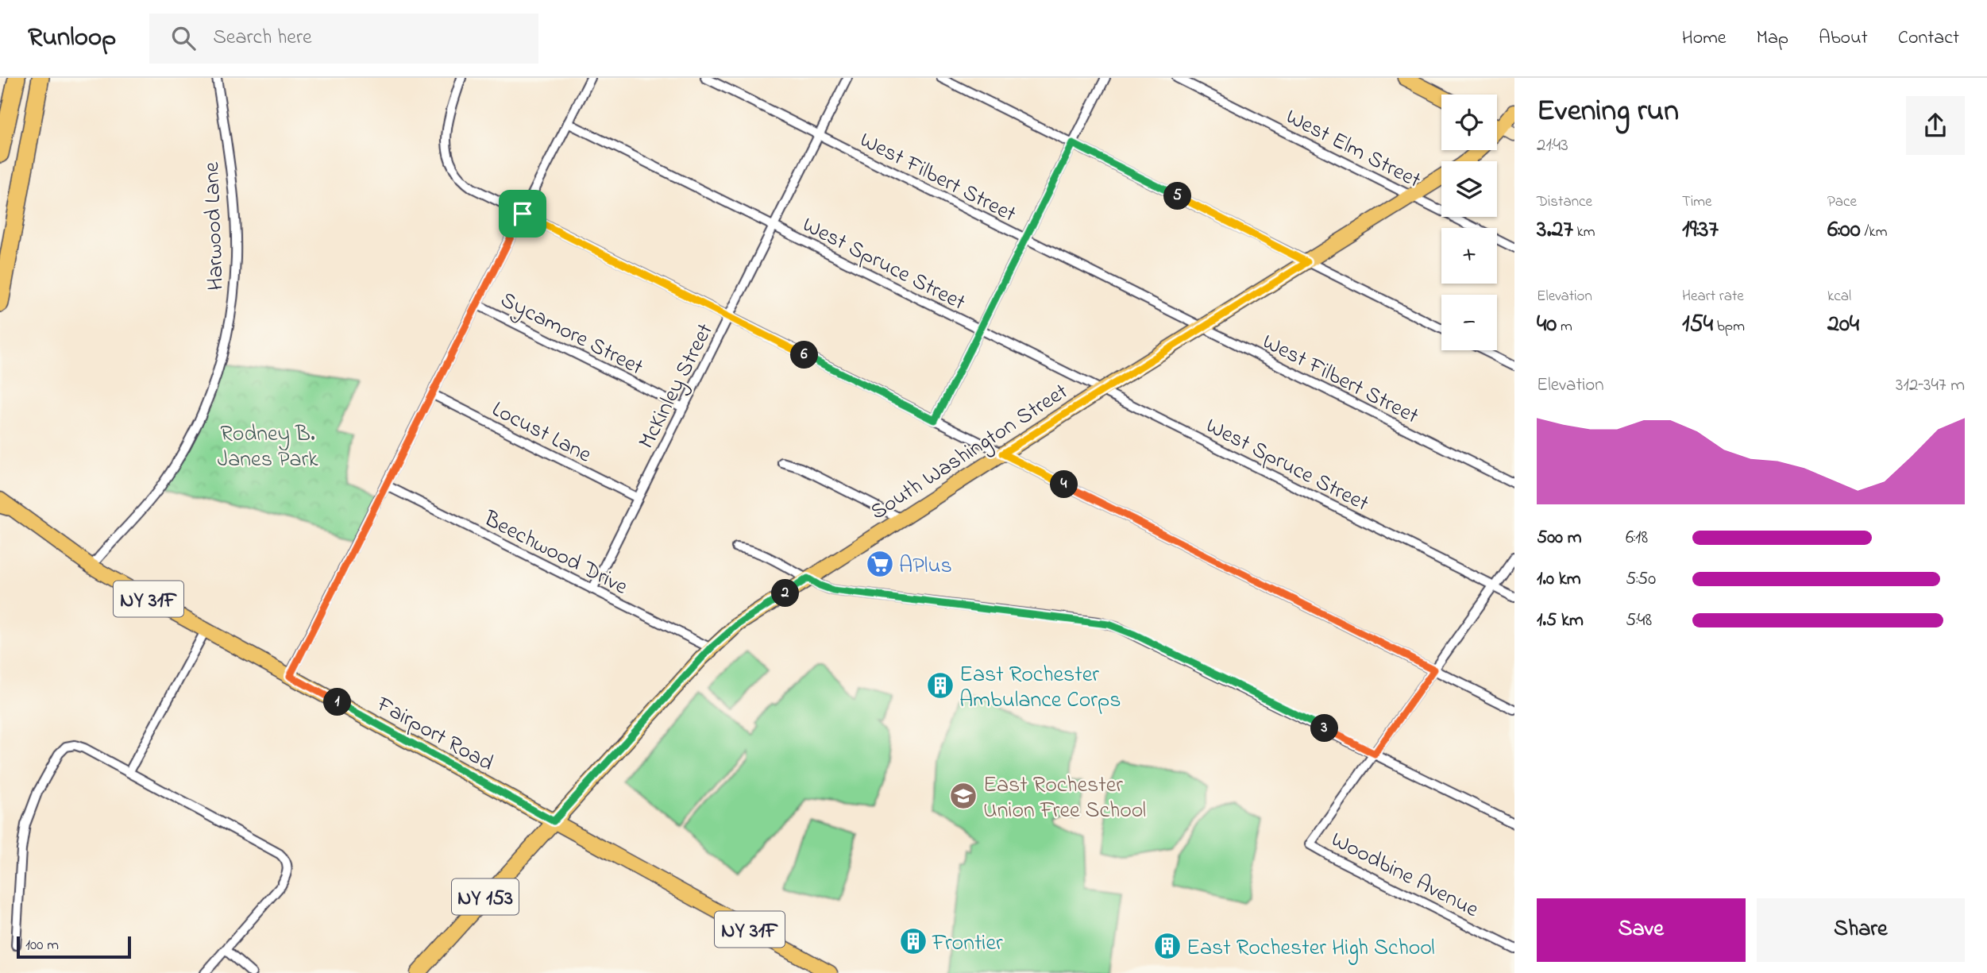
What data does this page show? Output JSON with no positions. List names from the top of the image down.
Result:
{
  "streets": {
    "main road": [
      "South Washington Street",
      "NY 31F",
      "Fairport Road",
      "NY 153"
    ],
    "street": [
      "West Elm Street",
      "West Filbert Street",
      "Harwood Lane",
      "West Spruce Street",
      "Sycamore Street",
      "McKinley Street",
      "Locust Lane",
      "Beechwood Drive",
      "Woodbine Avenue"
    ]
  },
  "crossings": [
    ["West Elm Street", "South Washington Street"],
    ["West Filbert Street", "McKinley Street"],
    ["West Filbert Street", "South Washington Street"],
    ["Harwood Lane", "Fairport Road"],
    ["West Spruce Street", "McKinley Street"],
    ["West Spruce Street", "South Washington Street"],
    ["Sycamore Street", "McKinley Street"],
    ["McKinley Street", "Locust Lane"],
    ["McKinley Street", "Beechwood Drive"],
    ["South Washington Street", "Beechwood Drive"],
    ["South Washington Street", "Fairport Road"],
    ["South Washington Street", "NY 153"],
    ["Fairport Road", "NY 153"]
  ],
  "parks": ["Rodney B. Janes Park"],
  "places": {
    "supermarket": ["APlus"],
    "building": ["East Rochester Ambulance Corps", "Frontier", "East Rochester High School"],
    "school or university": ["East Rochester Union Free School"]
  },
  "scale_bar": "100 m",
  "page": {
    "header": "Runloop",
    "search": "Search here",
    "nav": [
      "Home",
      "Map",
      "About",
      "Contact"
    ],
    "heading": ["Evening run", "21:43"],
    "map_buttons": ["+", "−"],
    "stats": [
      ["Distance", "3.27 km"],
      ["Time", "19:37"],
      ["Pace", "6:00 /km"],
      ["Elevation", "40 m"],
      ["Heart rate", "154 bpm"],
      ["kcal", "204"]
    ],
    "pins": [
      "5",
      "6",
      "4",
      "2",
      "1",
      "3"
    ],
    "chart": ["Elevation", "312–347 m"],
    "list": [
      {
        "name": "500 m",
        "note": "6:18"
      },
      {
        "name": "1.0 km",
        "note": "5:50"
      },
      {
        "name": "1.5 km",
        "note": "5:48"
      }
    ],
    "buttons": ["Save", "Share"],
    "scale": "100 m"
  }
}
